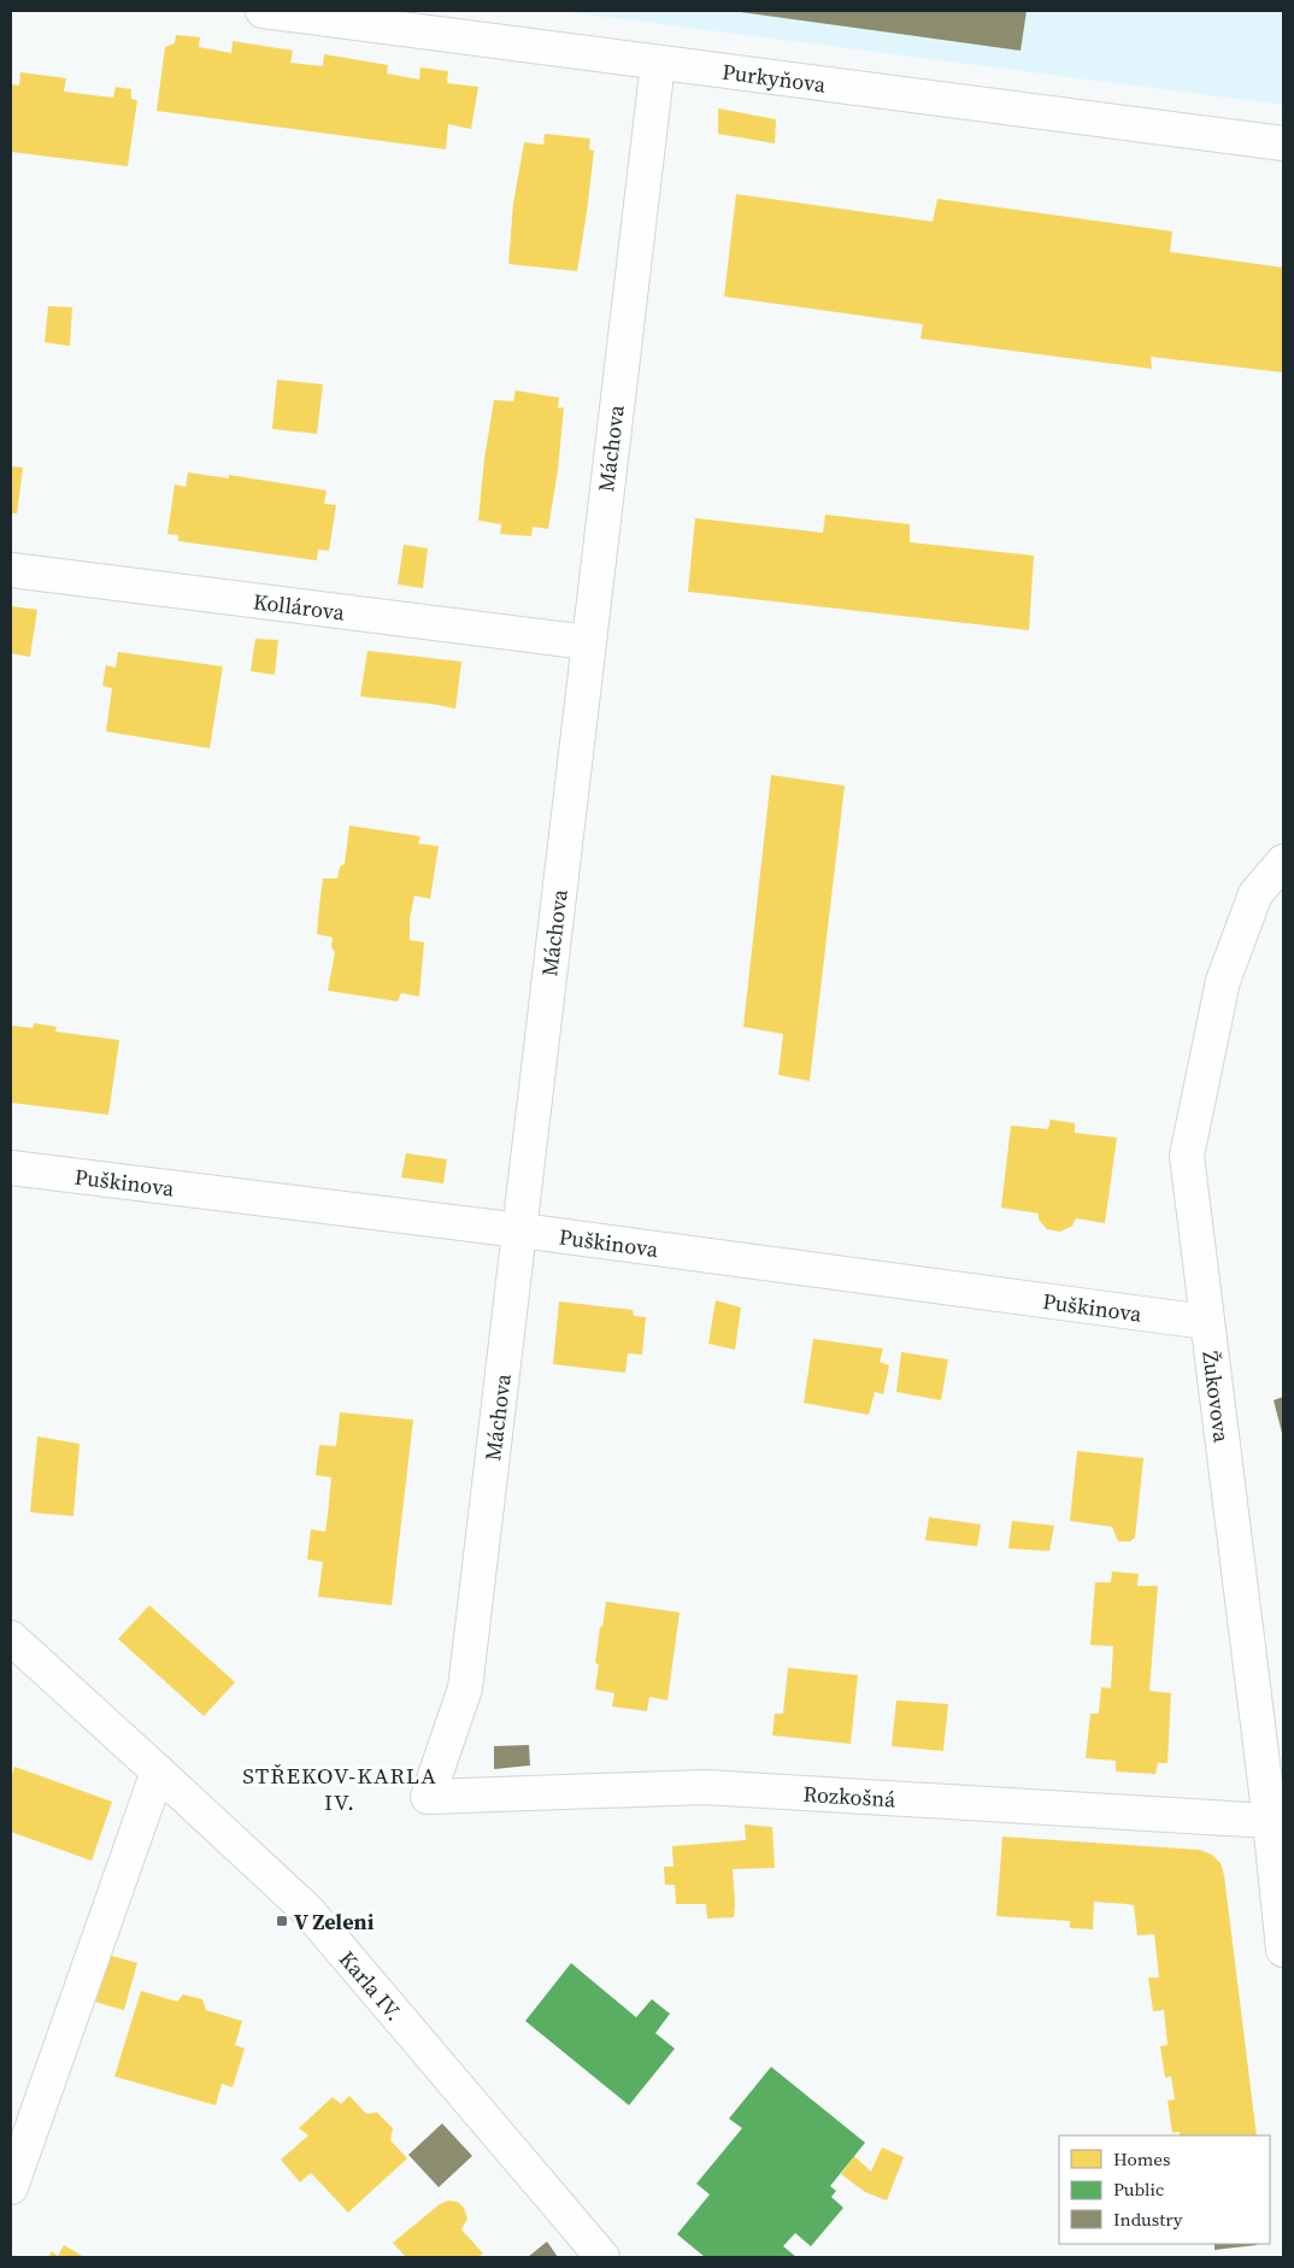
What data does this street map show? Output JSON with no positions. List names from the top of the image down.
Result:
{
  "streets": {
    "street": [
      "Purkyňova",
      "Máchova",
      "Kollárova",
      "Puškinova",
      "Žukovova",
      "Rozkošná",
      "Karla IV."
    ]
  },
  "crossings": [
    ["Purkyňova", "Máchova"],
    ["Máchova", "Kollárova"],
    ["Máchova", "Puškinova"],
    ["Máchova", "Rozkošná"],
    ["Puškinova", "Žukovova"],
    ["Žukovova", "Rozkošná"]
  ],
  "districts": ["STŘEKOV-KARLA IV."],
  "places": {
    "transit": ["V Zeleni"]
  },
  "legend": ["Homes", "Public", "Industry"]
}
